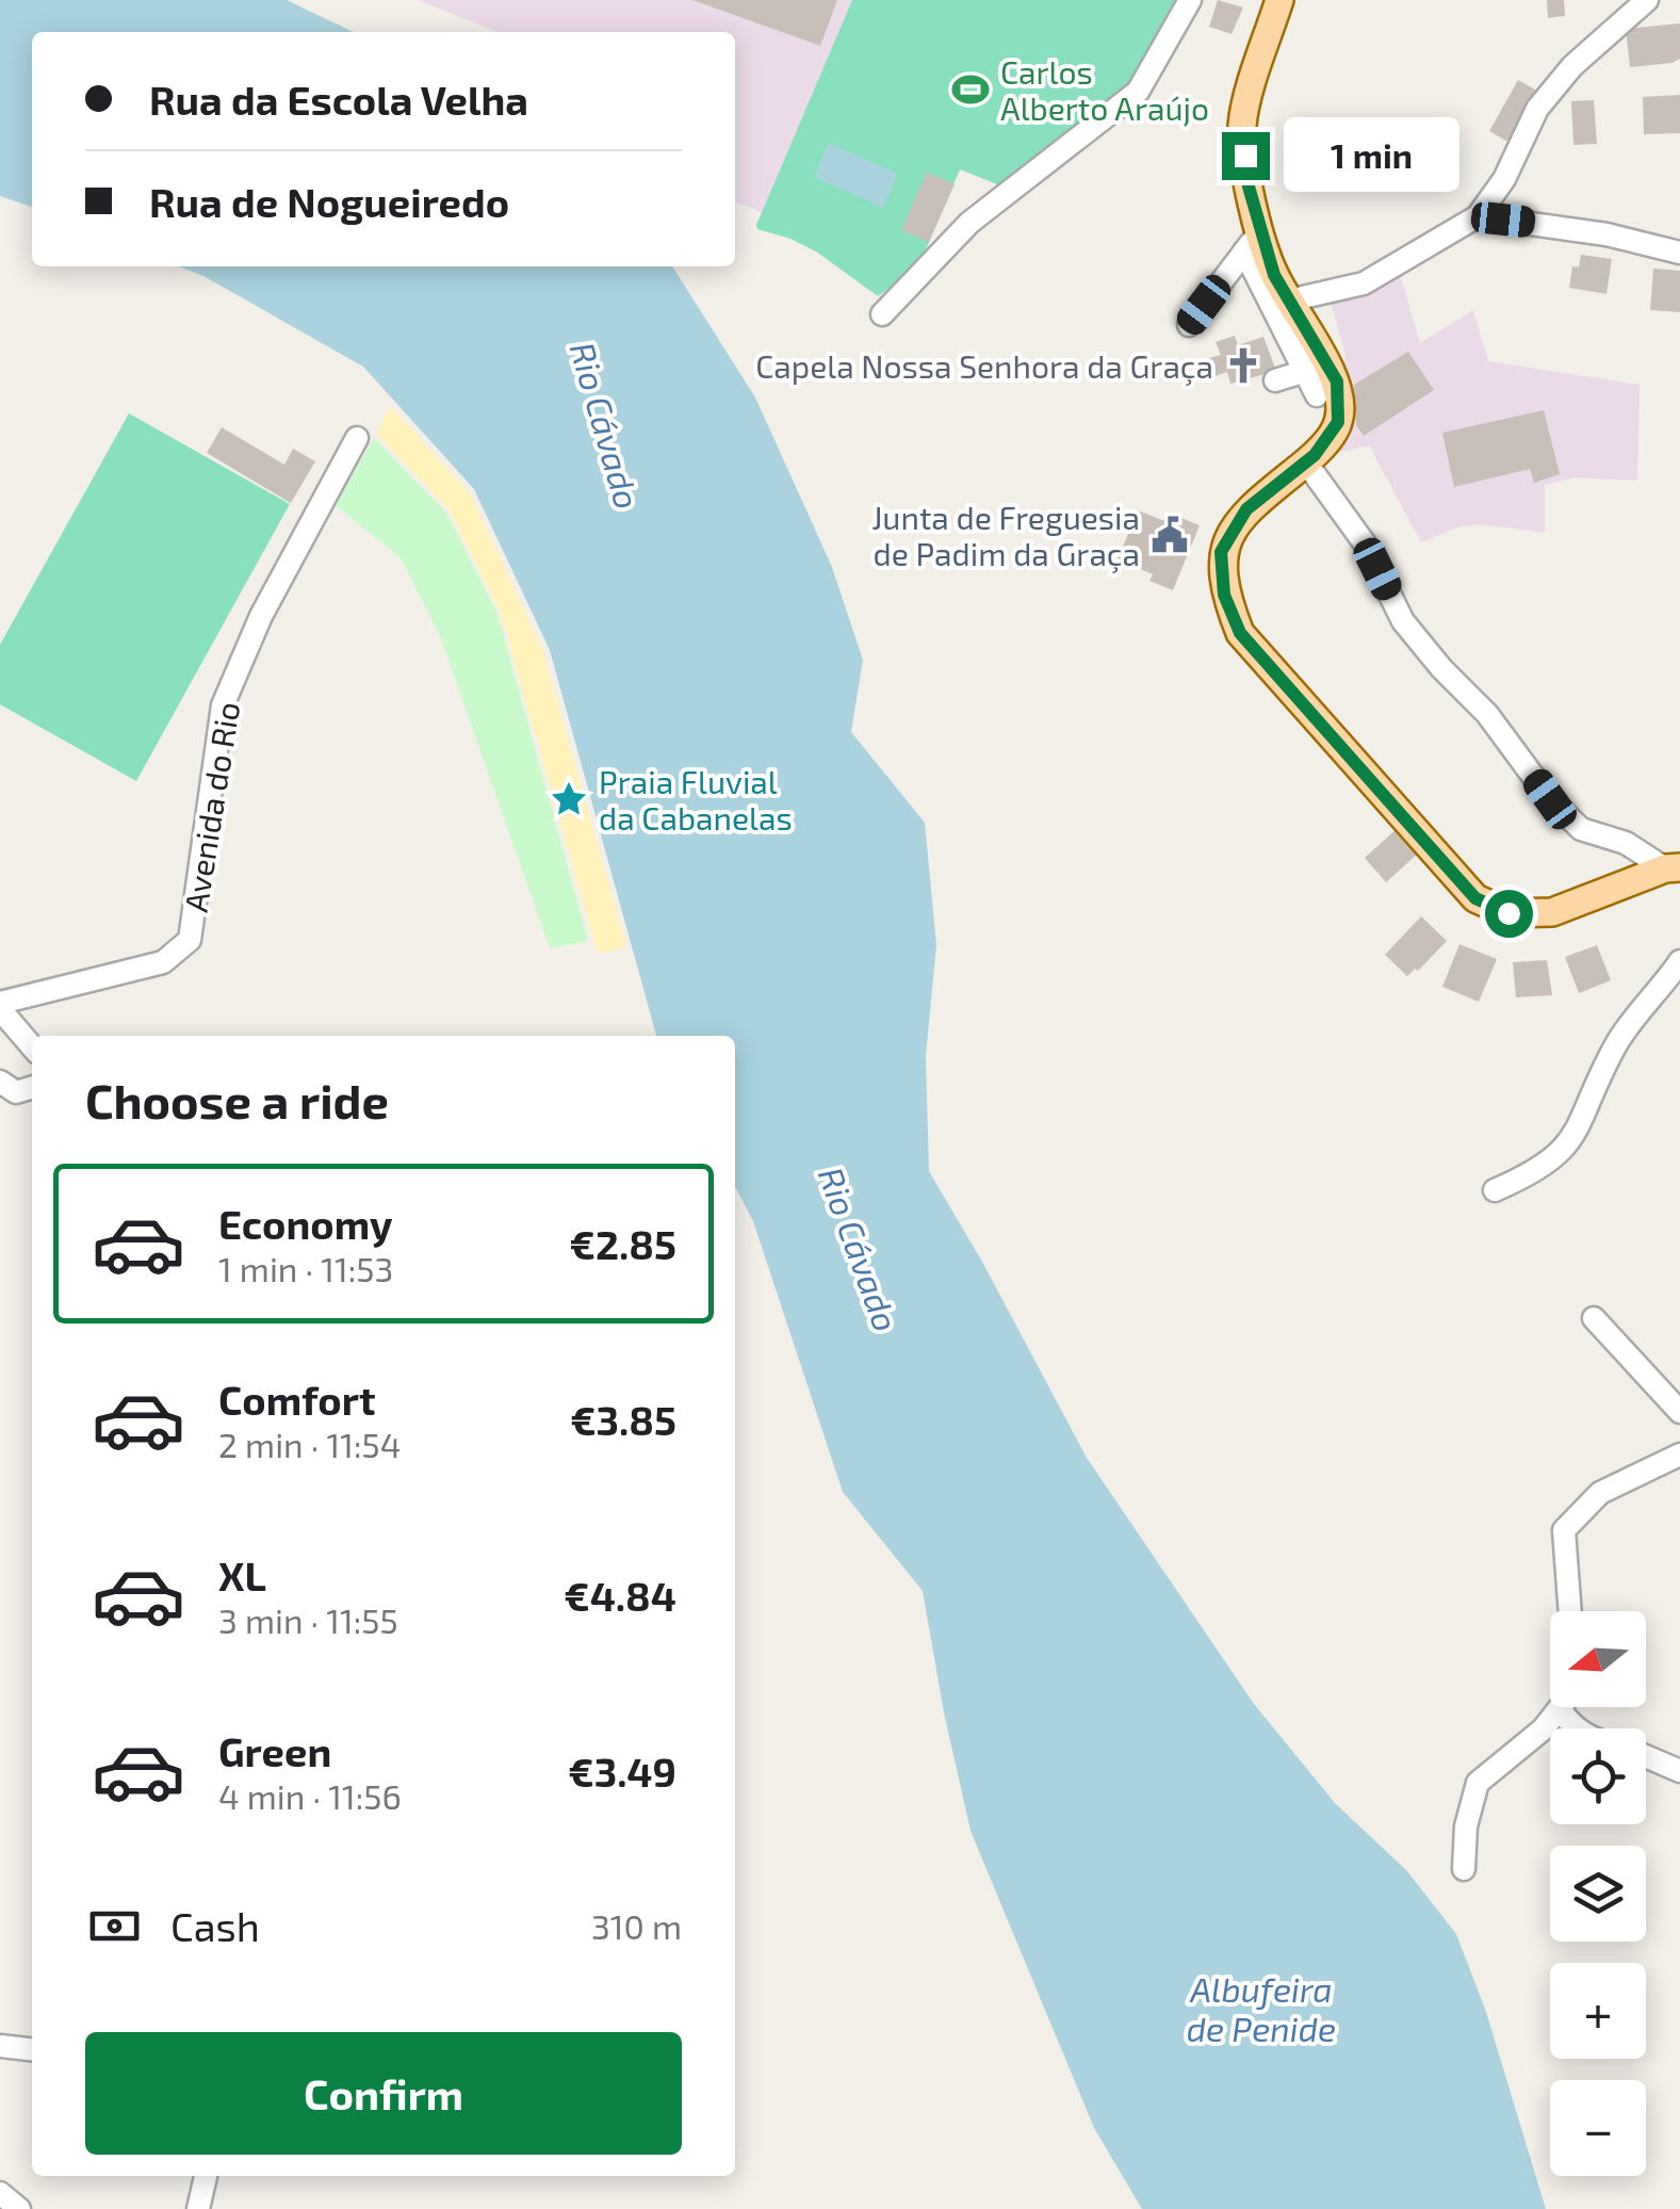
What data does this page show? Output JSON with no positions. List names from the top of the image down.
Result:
{
  "streets": {
    "street": ["Avenida do Rio"]
  },
  "water": ["Rio Cávado", "Albufeira de Penide"],
  "places": {
    "sports": ["Carlos Alberto Araújo"],
    "church": ["Capela Nossa Senhora da Graça"],
    "public building": ["Junta de Freguesia de Padim da Graça"],
    "place": ["Praia Fluvial da Cabanelas"]
  },
  "north": "left",
  "page": {
    "banner": ["Rua da Escola Velha", "Rua de Nogueiredo"],
    "bubble": "1 min",
    "heading": "Choose a ride",
    "list": [
      {
        "name": "Economy",
        "note": "1 min · 11:53",
        "value": "€2.85"
      },
      {
        "name": "Comfort",
        "note": "2 min · 11:54",
        "value": "€3.85"
      },
      {
        "name": "XL",
        "note": "3 min · 11:55",
        "value": "€4.84"
      },
      {
        "name": "Green",
        "note": "4 min · 11:56",
        "value": "€3.49"
      }
    ],
    "map_buttons": ["+", "−"],
    "pay": ["Cash", "310 m"],
    "buttons": "Confirm"
  }
}
